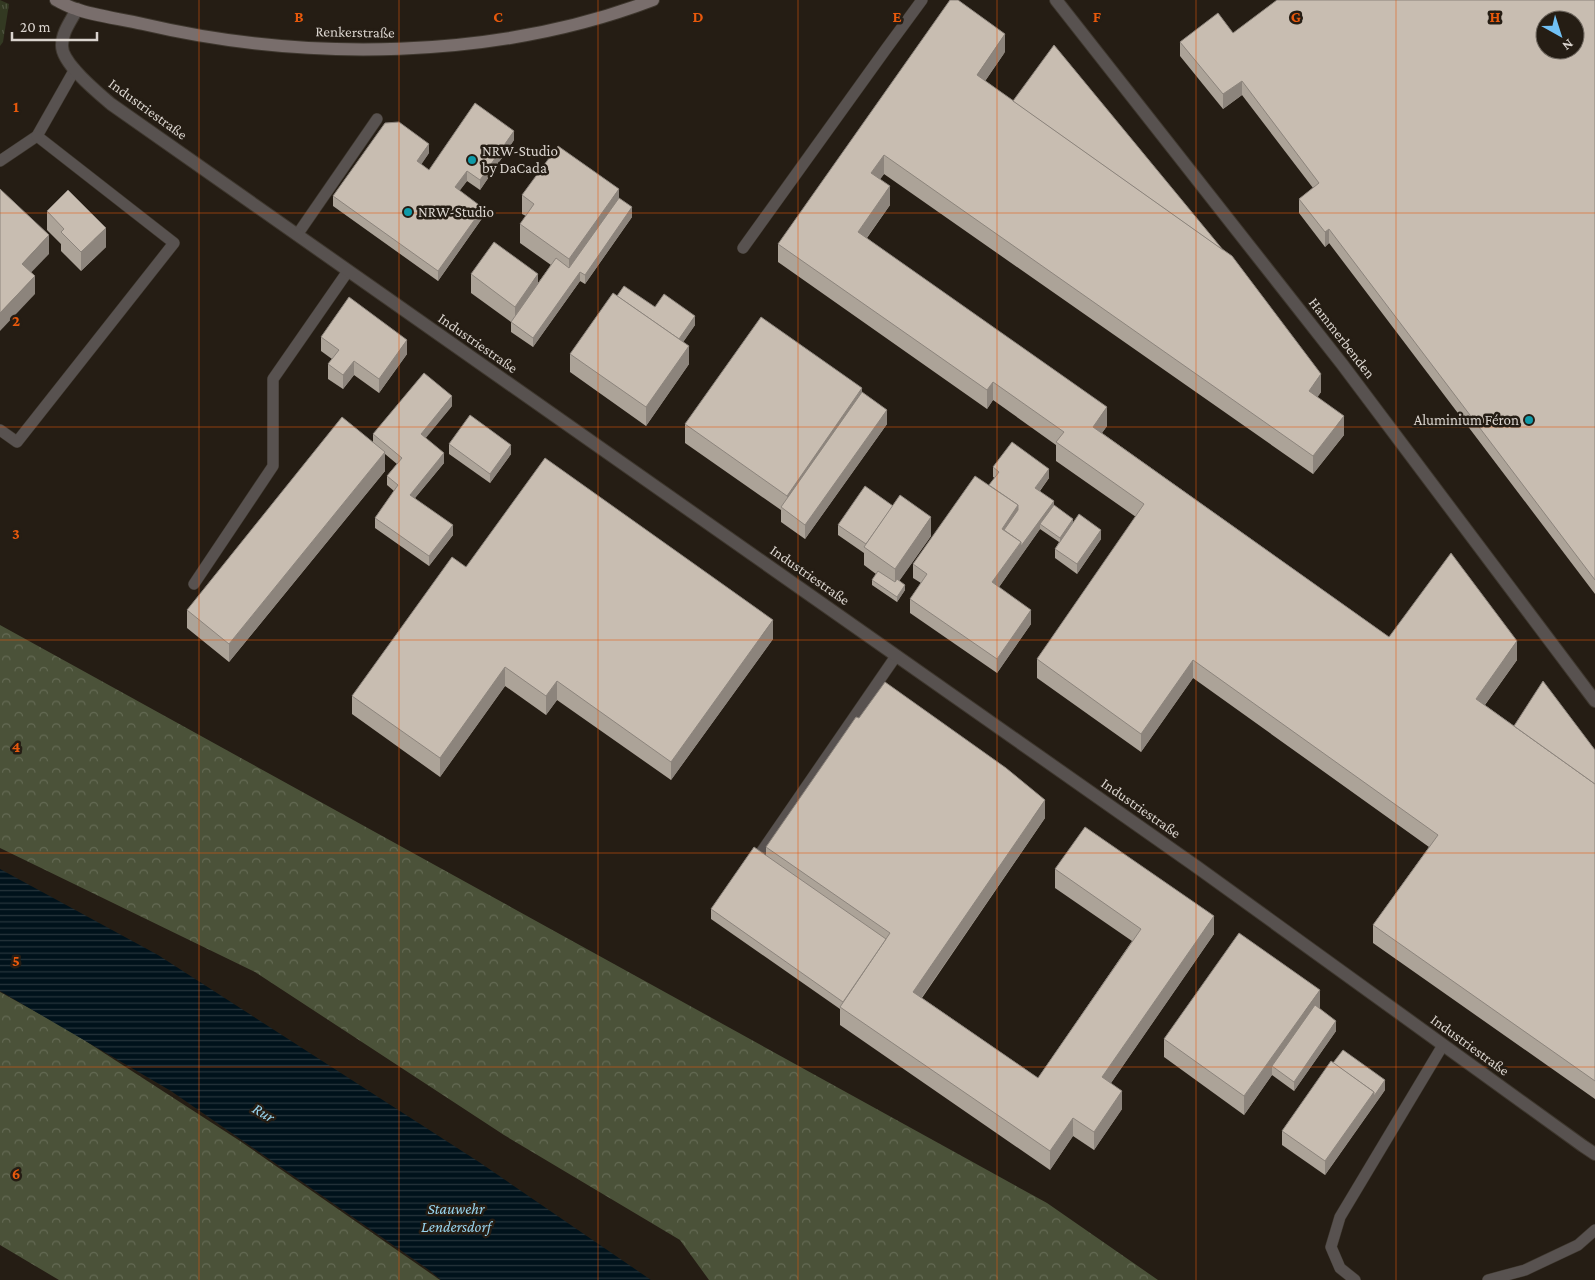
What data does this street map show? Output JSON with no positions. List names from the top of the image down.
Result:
{
  "streets": {
    "street": ["Renkerstraße", "Industriestraße", "Hammerbenden"]
  },
  "crossings": [
    ["Renkerstraße", "Industriestraße"]
  ],
  "water": ["Rur", "Stauwehr Lendersdorf"],
  "places": ["NRW-Studio by DaCada", "NRW-Studio", "Aluminium Féron"],
  "scale_bar": "20 m",
  "north": "bottom right",
  "grid": {
    "columns": [
      "B",
      "C",
      "D",
      "E",
      "F",
      "G",
      "H"
    ],
    "rows": [
      "1",
      "2",
      "3",
      "4",
      "5",
      "6"
    ]
  }
}
